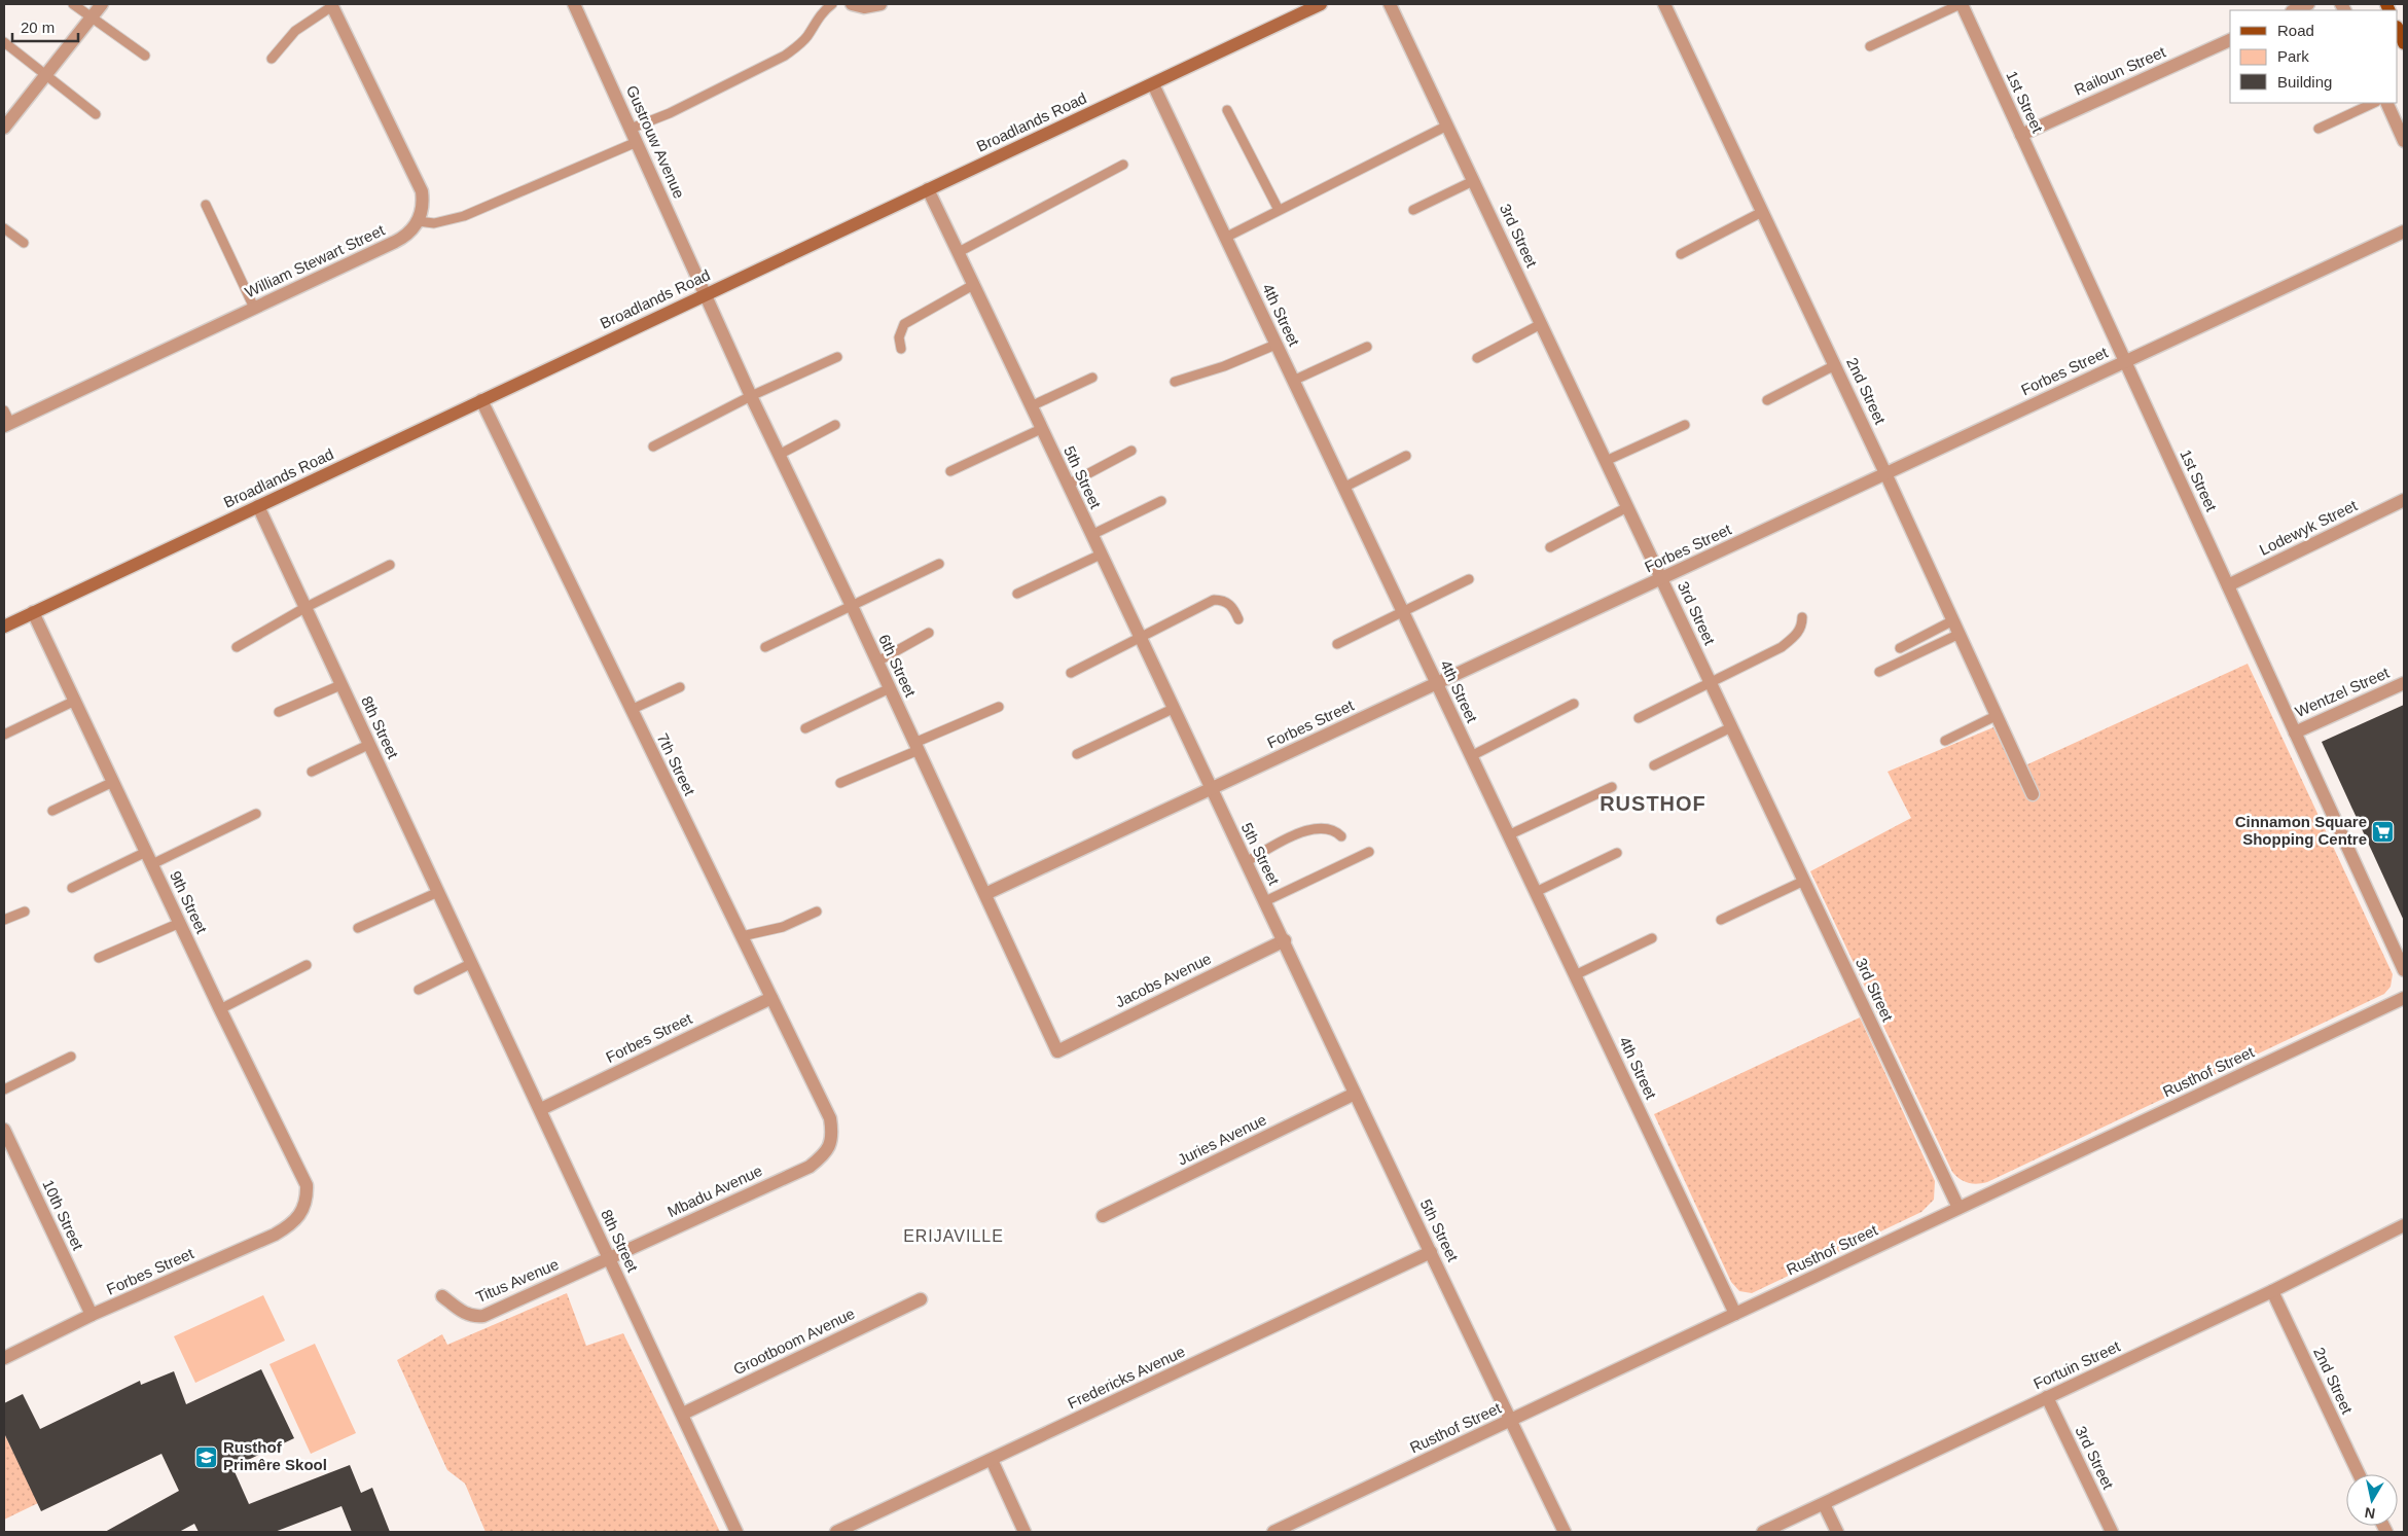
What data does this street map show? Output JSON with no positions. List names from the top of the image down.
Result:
{
  "streets": {
    "main road": ["Broadlands Road"],
    "street": [
      "Railoun Street",
      "1st Street",
      "Gustrouw Avenue",
      "3rd Street",
      "William Stewart Street",
      "4th Street",
      "Forbes Street",
      "2nd Street",
      "5th Street",
      "Lodewyk Street",
      "6th Street",
      "Wentzel Street",
      "8th Street",
      "7th Street",
      "9th Street",
      "Jacobs Avenue",
      "Rusthof Street",
      "Juries Avenue",
      "Mbadu Avenue",
      "10th Street",
      "Titus Avenue",
      "Grootboom Avenue",
      "Fortuin Street",
      "Fredericks Avenue"
    ]
  },
  "crossings": [
    ["Railoun Street", "1st Street"],
    ["1st Street", "Forbes Street"],
    ["1st Street", "Lodewyk Street"],
    ["1st Street", "Wentzel Street"],
    ["Broadlands Road", "Gustrouw Avenue"],
    ["Broadlands Road", "4th Street"],
    ["Broadlands Road", "5th Street"],
    ["Broadlands Road", "6th Street"],
    ["Broadlands Road", "8th Street"],
    ["Broadlands Road", "7th Street"],
    ["Broadlands Road", "9th Street"],
    ["Gustrouw Avenue", "6th Street"],
    ["3rd Street", "Forbes Street"],
    ["3rd Street", "Rusthof Street"],
    ["3rd Street", "Fortuin Street"],
    ["4th Street", "Forbes Street"],
    ["4th Street", "Rusthof Street"],
    ["Forbes Street", "2nd Street"],
    ["Forbes Street", "5th Street"],
    ["Forbes Street", "6th Street"],
    ["Forbes Street", "8th Street"],
    ["Forbes Street", "7th Street"],
    ["Forbes Street", "9th Street"],
    ["Forbes Street", "10th Street"],
    ["2nd Street", "Fortuin Street"],
    ["5th Street", "Jacobs Avenue"],
    ["5th Street", "Rusthof Street"],
    ["5th Street", "Juries Avenue"],
    ["5th Street", "Fredericks Avenue"],
    ["6th Street", "Jacobs Avenue"],
    ["8th Street", "Mbadu Avenue"],
    ["8th Street", "Titus Avenue"],
    ["8th Street", "Grootboom Avenue"],
    ["7th Street", "Mbadu Avenue"],
    ["Mbadu Avenue", "Titus Avenue"]
  ],
  "districts": ["RUSTHOF", "ERIJAVILLE"],
  "places": {
    "supermarket": ["Cinnamon Square Shopping Centre"],
    "school or university": ["Rusthof Primêre Skool"]
  },
  "legend": ["Road", "Park", "Building"],
  "scale_bar": "20 m",
  "north": "bottom"
}
